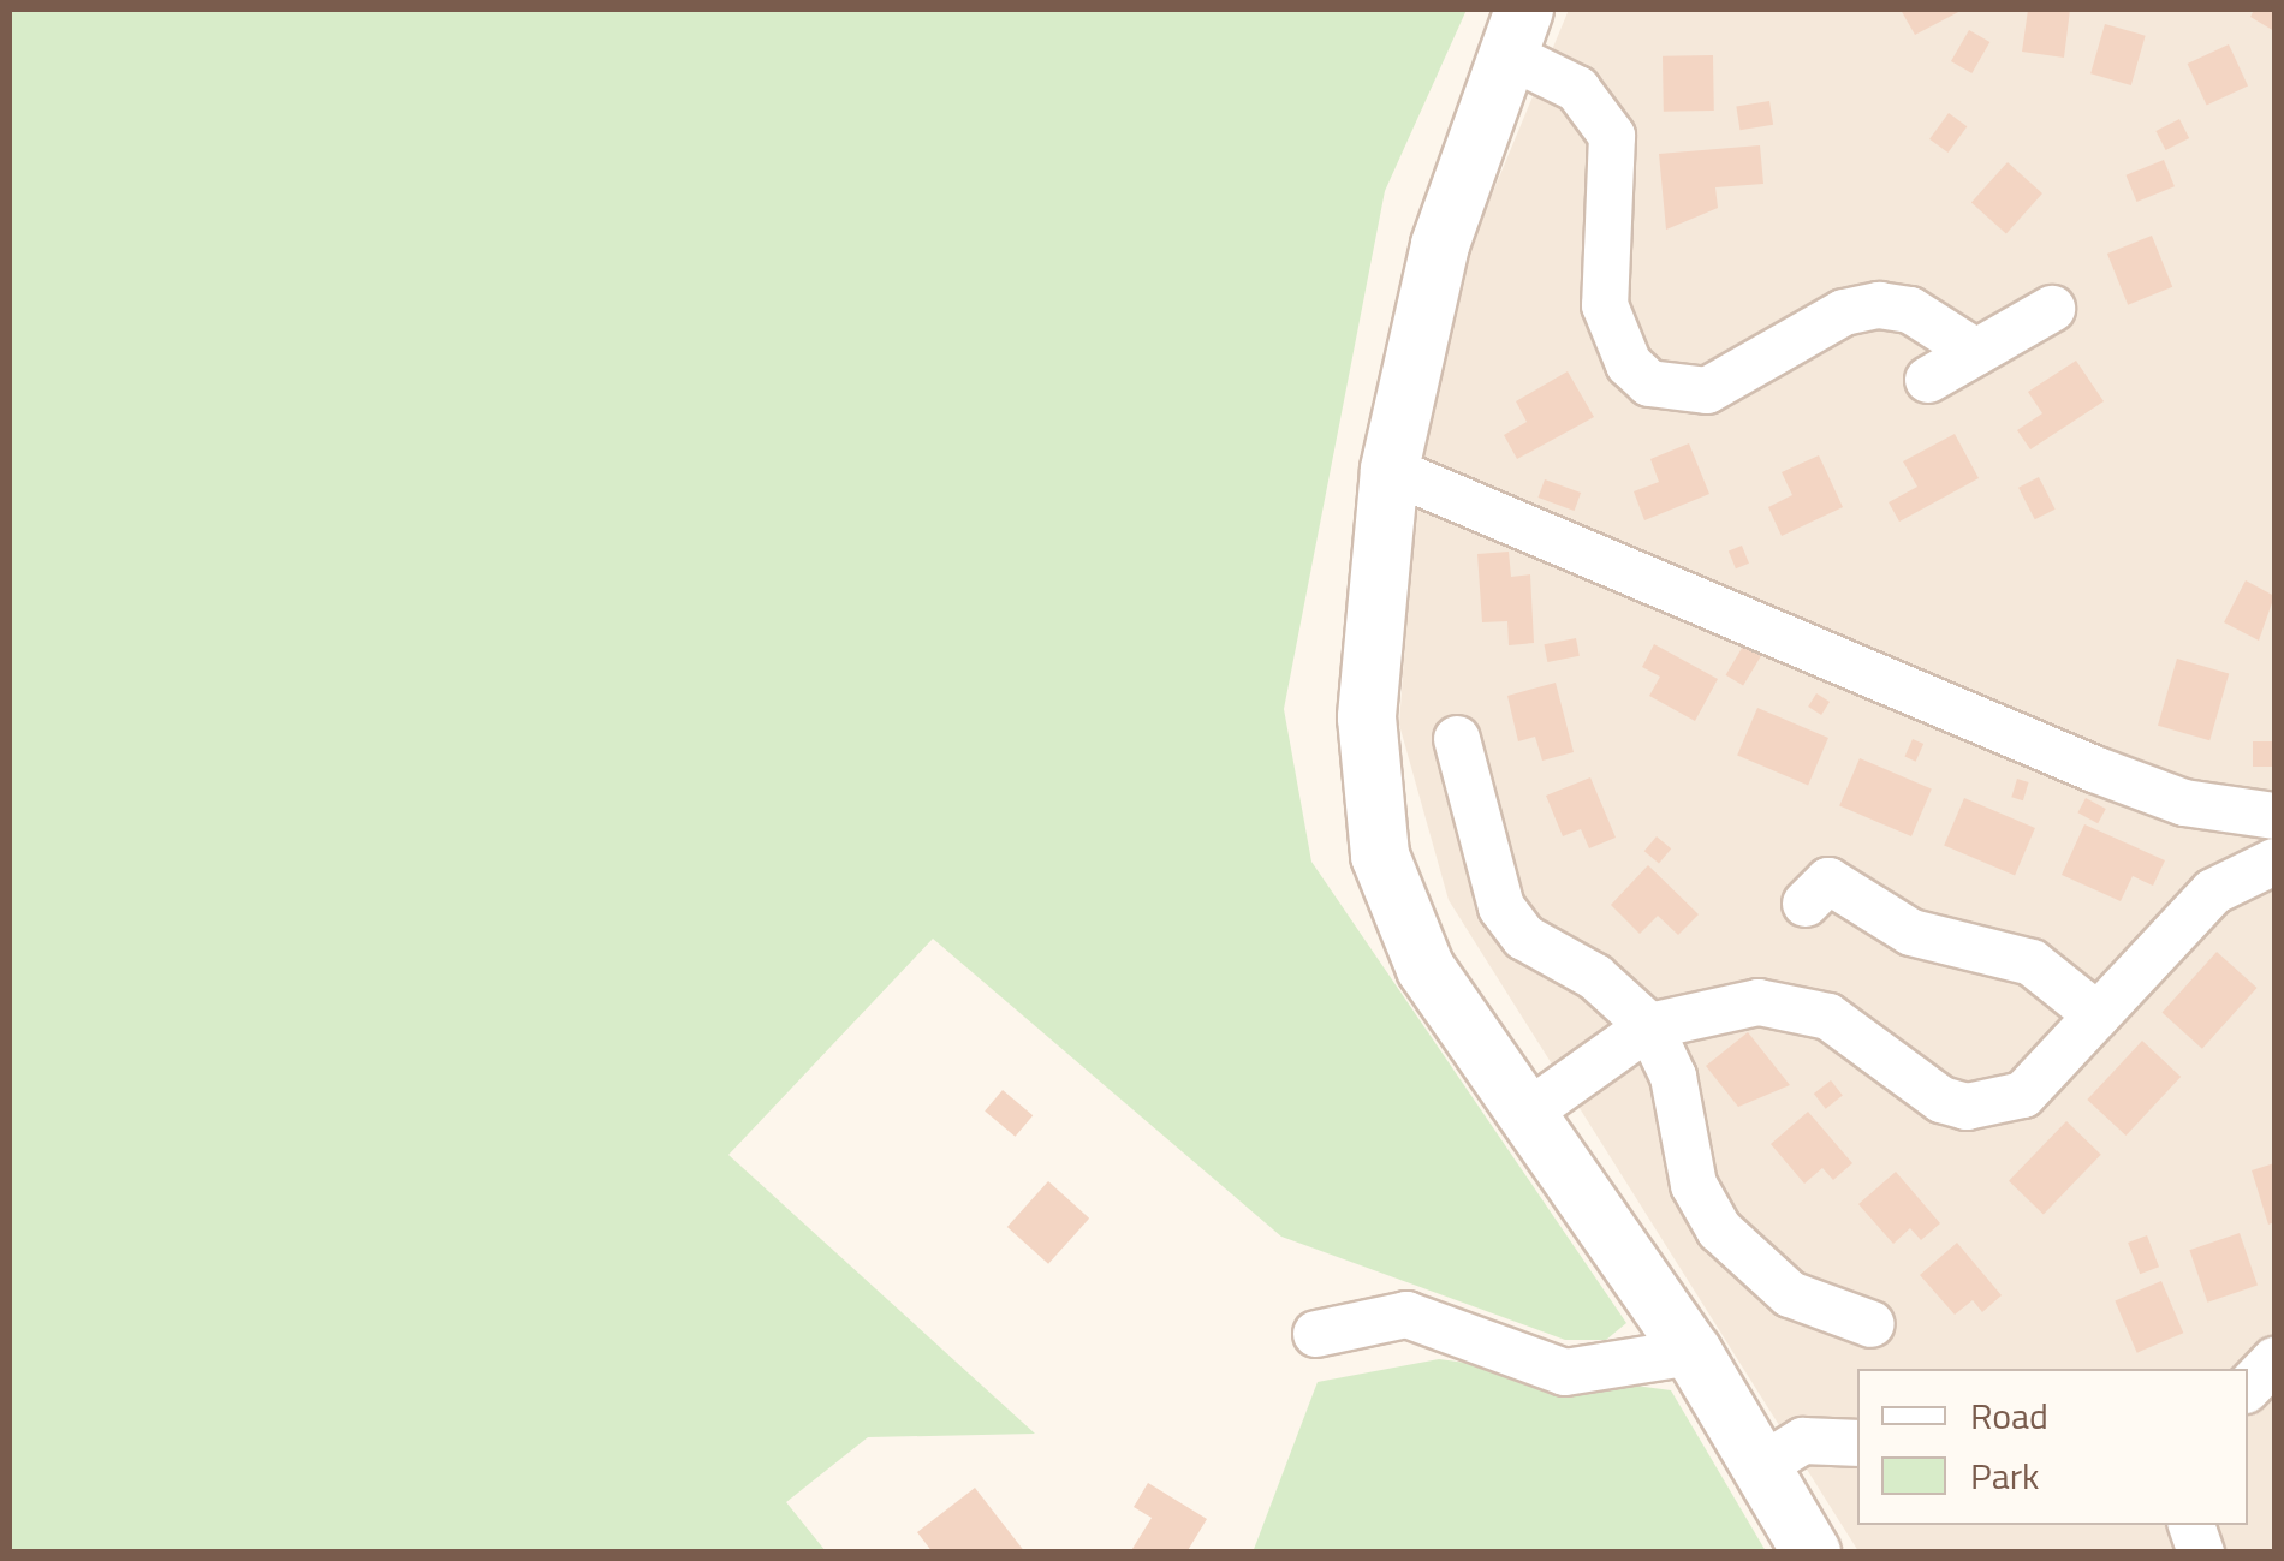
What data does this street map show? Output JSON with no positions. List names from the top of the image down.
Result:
{
  "legend": ["Road", "Park"]
}
